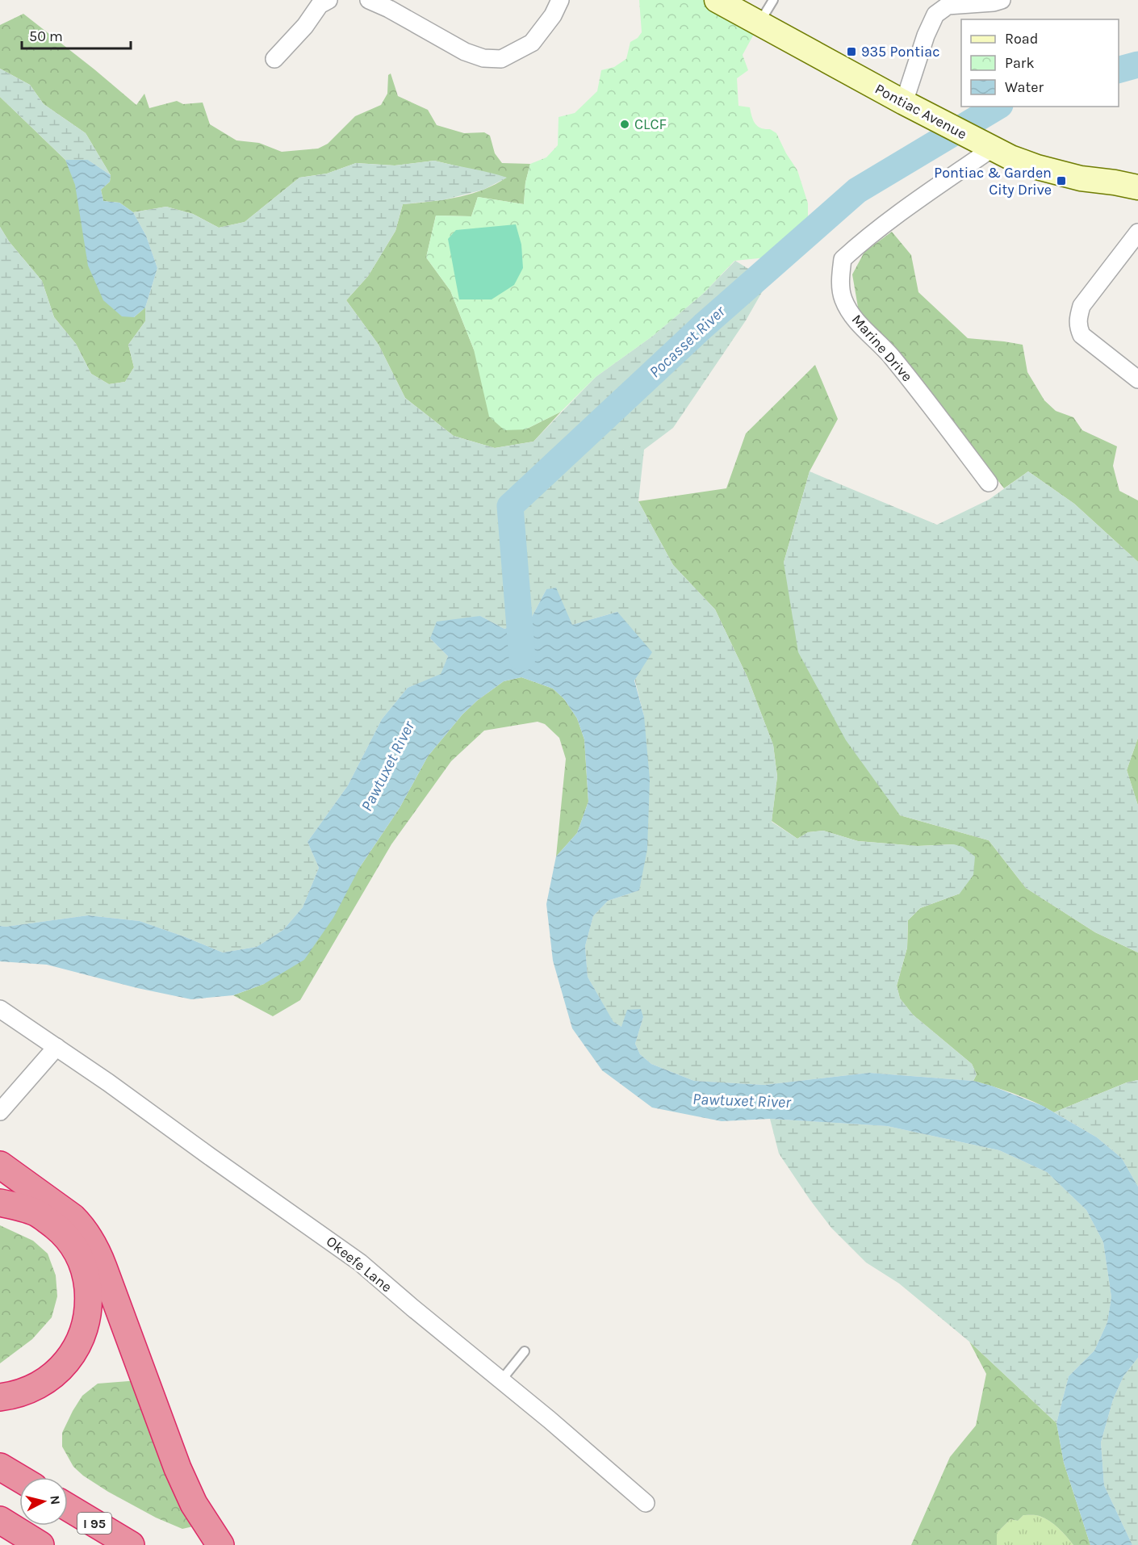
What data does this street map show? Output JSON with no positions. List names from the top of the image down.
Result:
{
  "streets": {
    "highway": ["I 95"],
    "main road": ["Pontiac Avenue"],
    "street": ["Marine Drive", "Okeefe Lane"]
  },
  "crossings": [
    ["Pontiac Avenue", "Marine Drive"]
  ],
  "water": ["Pocasset River", "Pawtuxet River"],
  "places": {
    "transit": ["935 Pontiac", "Pontiac & Garden City Drive"],
    "other": ["CLCF"]
  },
  "legend": ["Road", "Park", "Water"],
  "scale_bar": "50 m",
  "north": "right"
}
